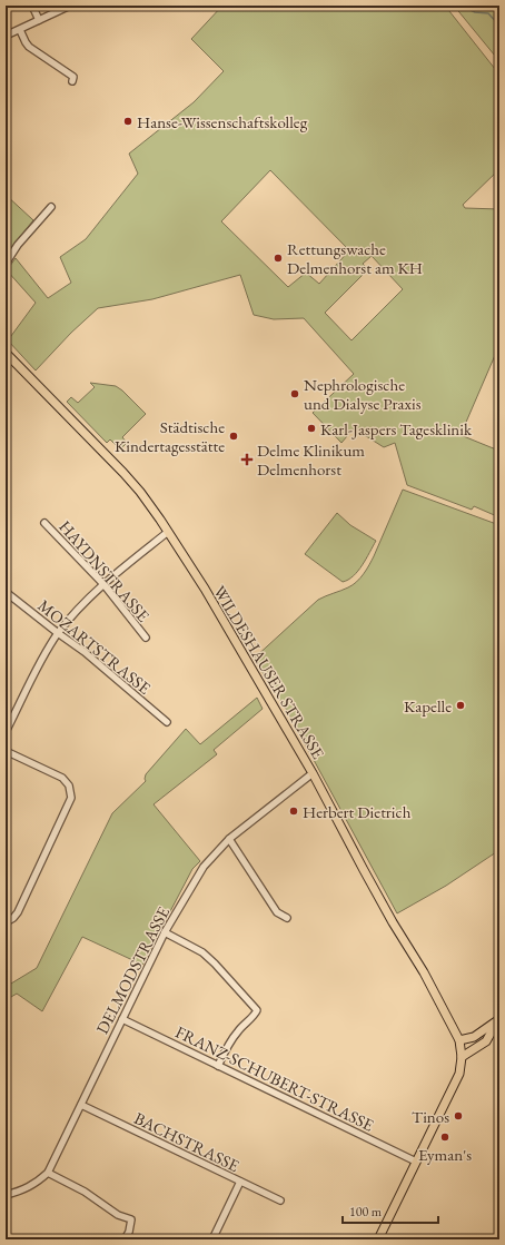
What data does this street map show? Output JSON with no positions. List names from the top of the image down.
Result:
{
  "streets": {
    "main road": ["WILDESHAUSER STRASSE"],
    "street": [
      "HAYDNSTRASSE",
      "MOZARTSTRASSE",
      "DELMODSTRASSE",
      "FRANZ-SCHUBERT-STRASSE",
      "BACHSTRASSE"
    ]
  },
  "crossings": [
    ["WILDESHAUSER STRASSE", "DELMODSTRASSE"],
    ["DELMODSTRASSE", "FRANZ-SCHUBERT-STRASSE"],
    ["DELMODSTRASSE", "BACHSTRASSE"]
  ],
  "places": {
    "other": [
      "Hanse-Wissenschaftskolleg",
      "Rettungswache Delmenhorst am KH",
      "Nephrologische und Dialyse Praxis",
      "Karl-Jaspers Tagesklinik",
      "Städtische Kindertagesstätte",
      "Kapelle",
      "Herbert Dietrich",
      "Tinos",
      "Eyman's"
    ],
    "health": ["Delme Klinikum Delmenhorst"]
  },
  "scale_bar": "100 m"
}
